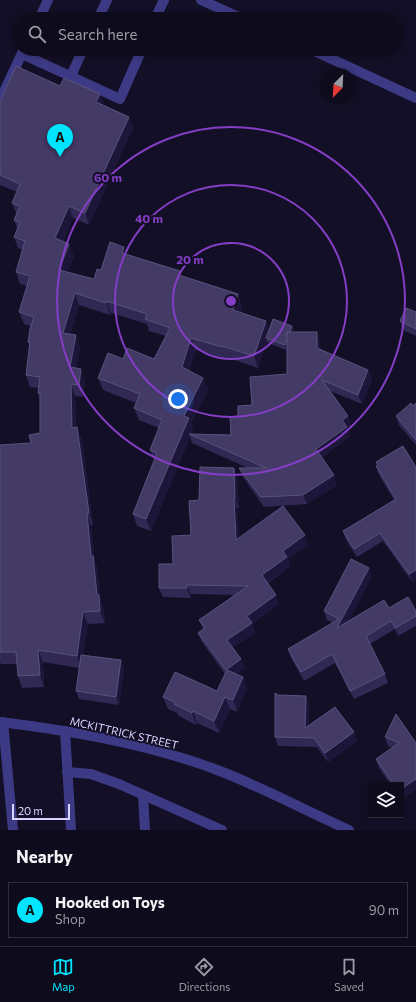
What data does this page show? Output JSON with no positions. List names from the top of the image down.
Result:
{
  "streets": {
    "street": ["MCKITTRICK STREET"]
  },
  "scale_bar": "20 m",
  "north": "bottom left",
  "page": {
    "search": "Search here",
    "pins": "A",
    "scale": "20 m",
    "heading": "Nearby",
    "list": [
      {
        "mark": "A",
        "name": "Hooked on Toys",
        "note": "Shop",
        "value": "90 m"
      }
    ],
    "nav": ["Map", "Directions", "Saved"]
  },
  "rings": ["60 m", "40 m", "20 m"]
}
